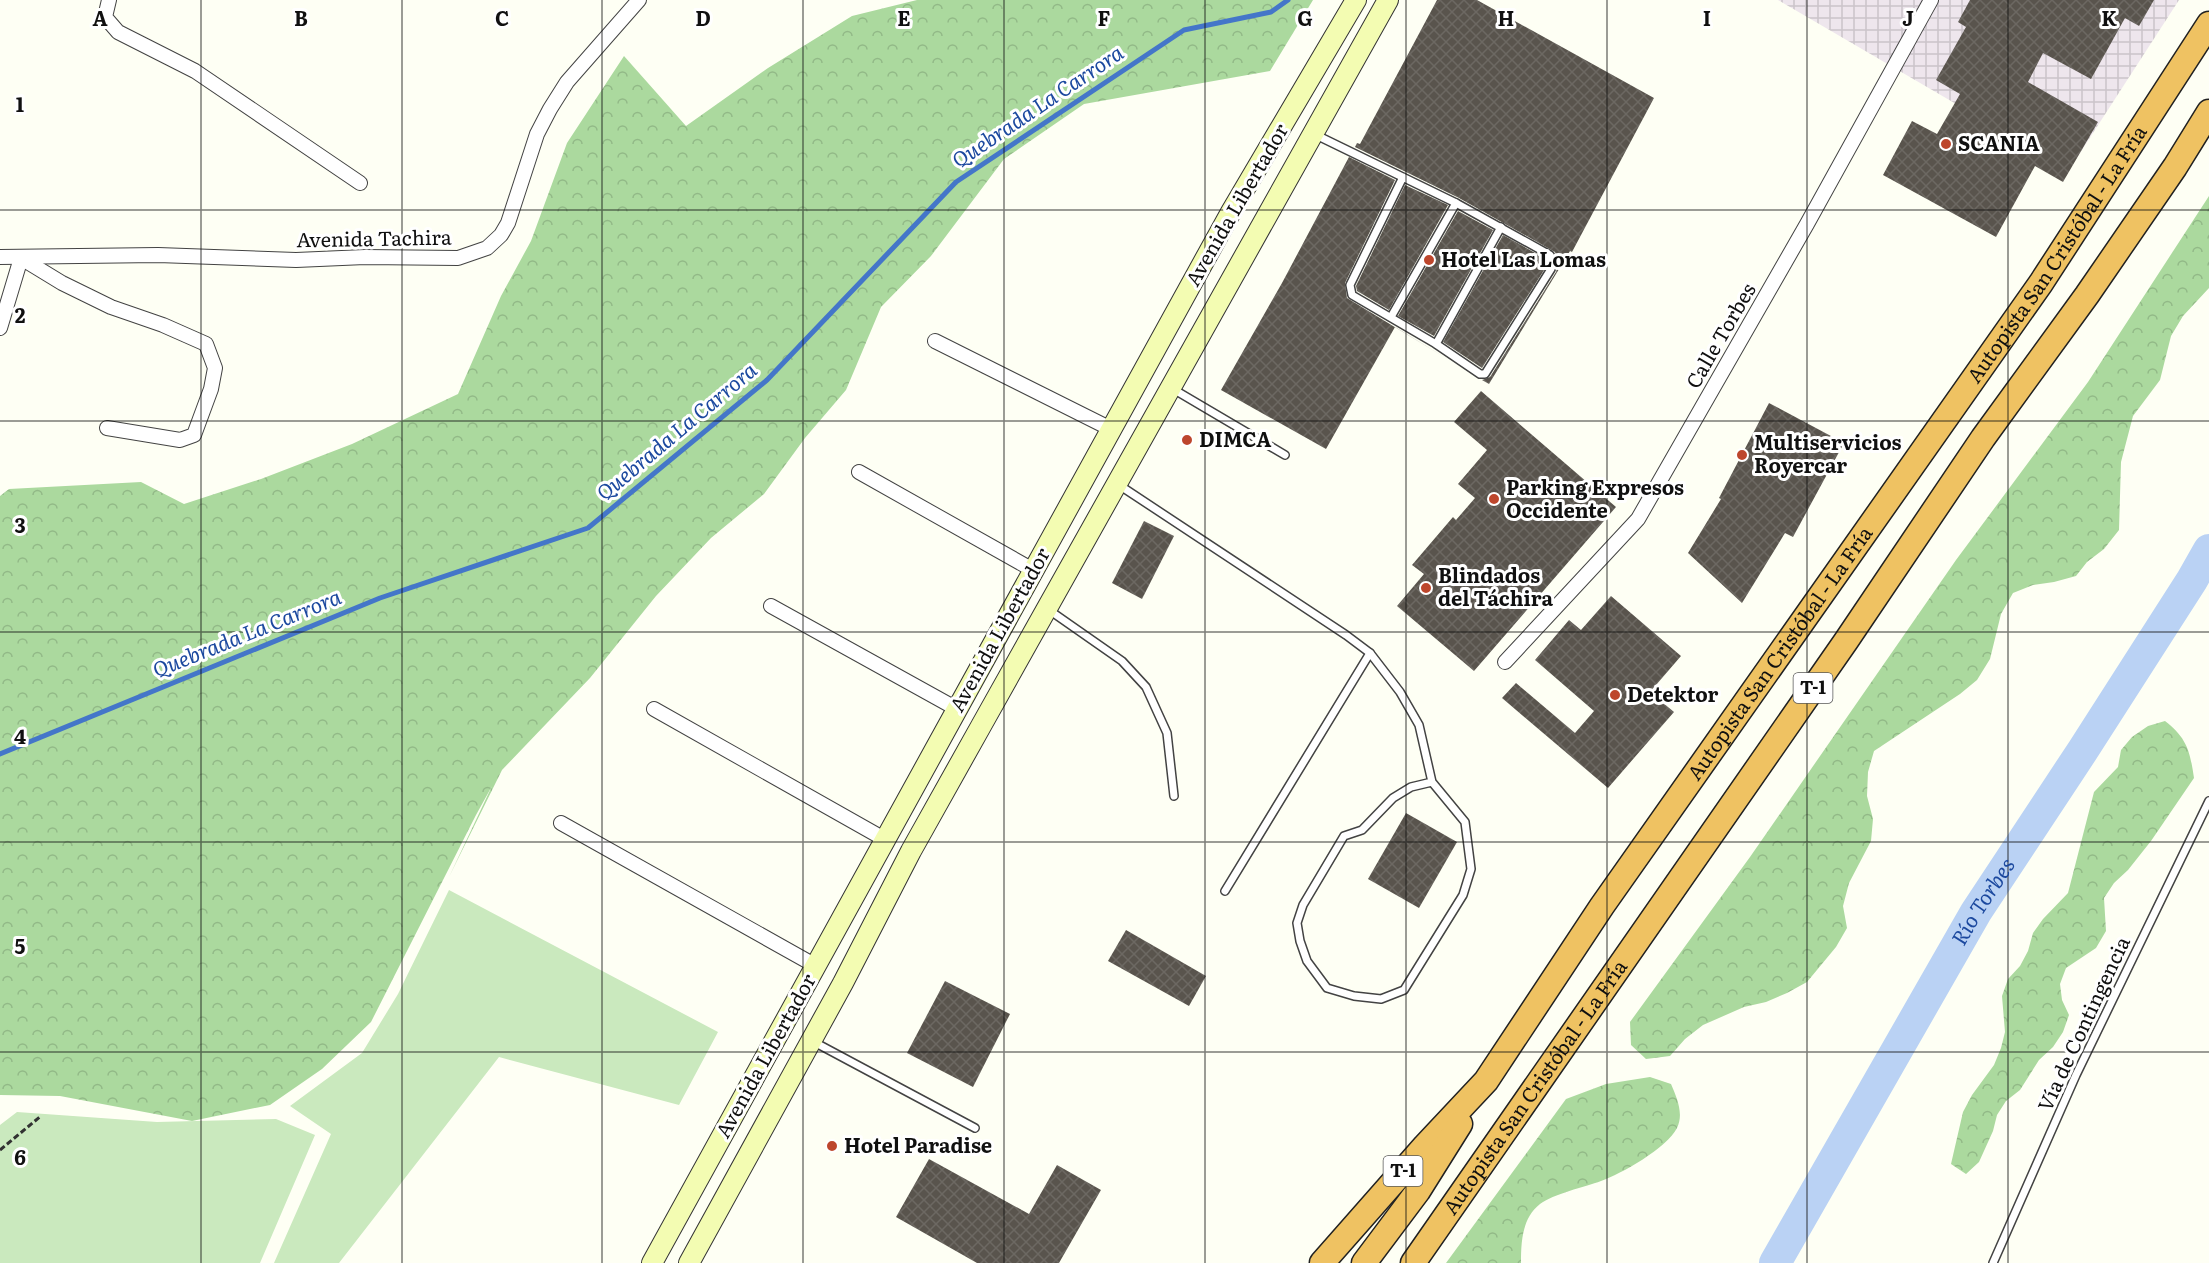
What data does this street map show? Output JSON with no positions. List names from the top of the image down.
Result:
{
  "streets": {
    "highway": ["Autopista San Cristóbal - La Fría", "T-1"],
    "main road": ["Avenida Libertador"],
    "street": ["Avenida Tachira", "Calle Torbes"],
    "lane": ["Vía de Contingencia"]
  },
  "water": ["Quebrada La Carrora", "Río Torbes"],
  "places": [
    "SCANIA",
    "Hotel Las Lomas",
    "DIMCA",
    "Multiservicios Royercar",
    "Parking Expresos Occidente",
    "Blindados del Táchira",
    "Detektor",
    "Hotel Paradise"
  ],
  "grid": {
    "columns": [
      "A",
      "B",
      "C",
      "D",
      "E",
      "F",
      "G",
      "H",
      "I",
      "J",
      "K"
    ],
    "rows": [
      "1",
      "2",
      "3",
      "4",
      "5",
      "6"
    ]
  }
}
